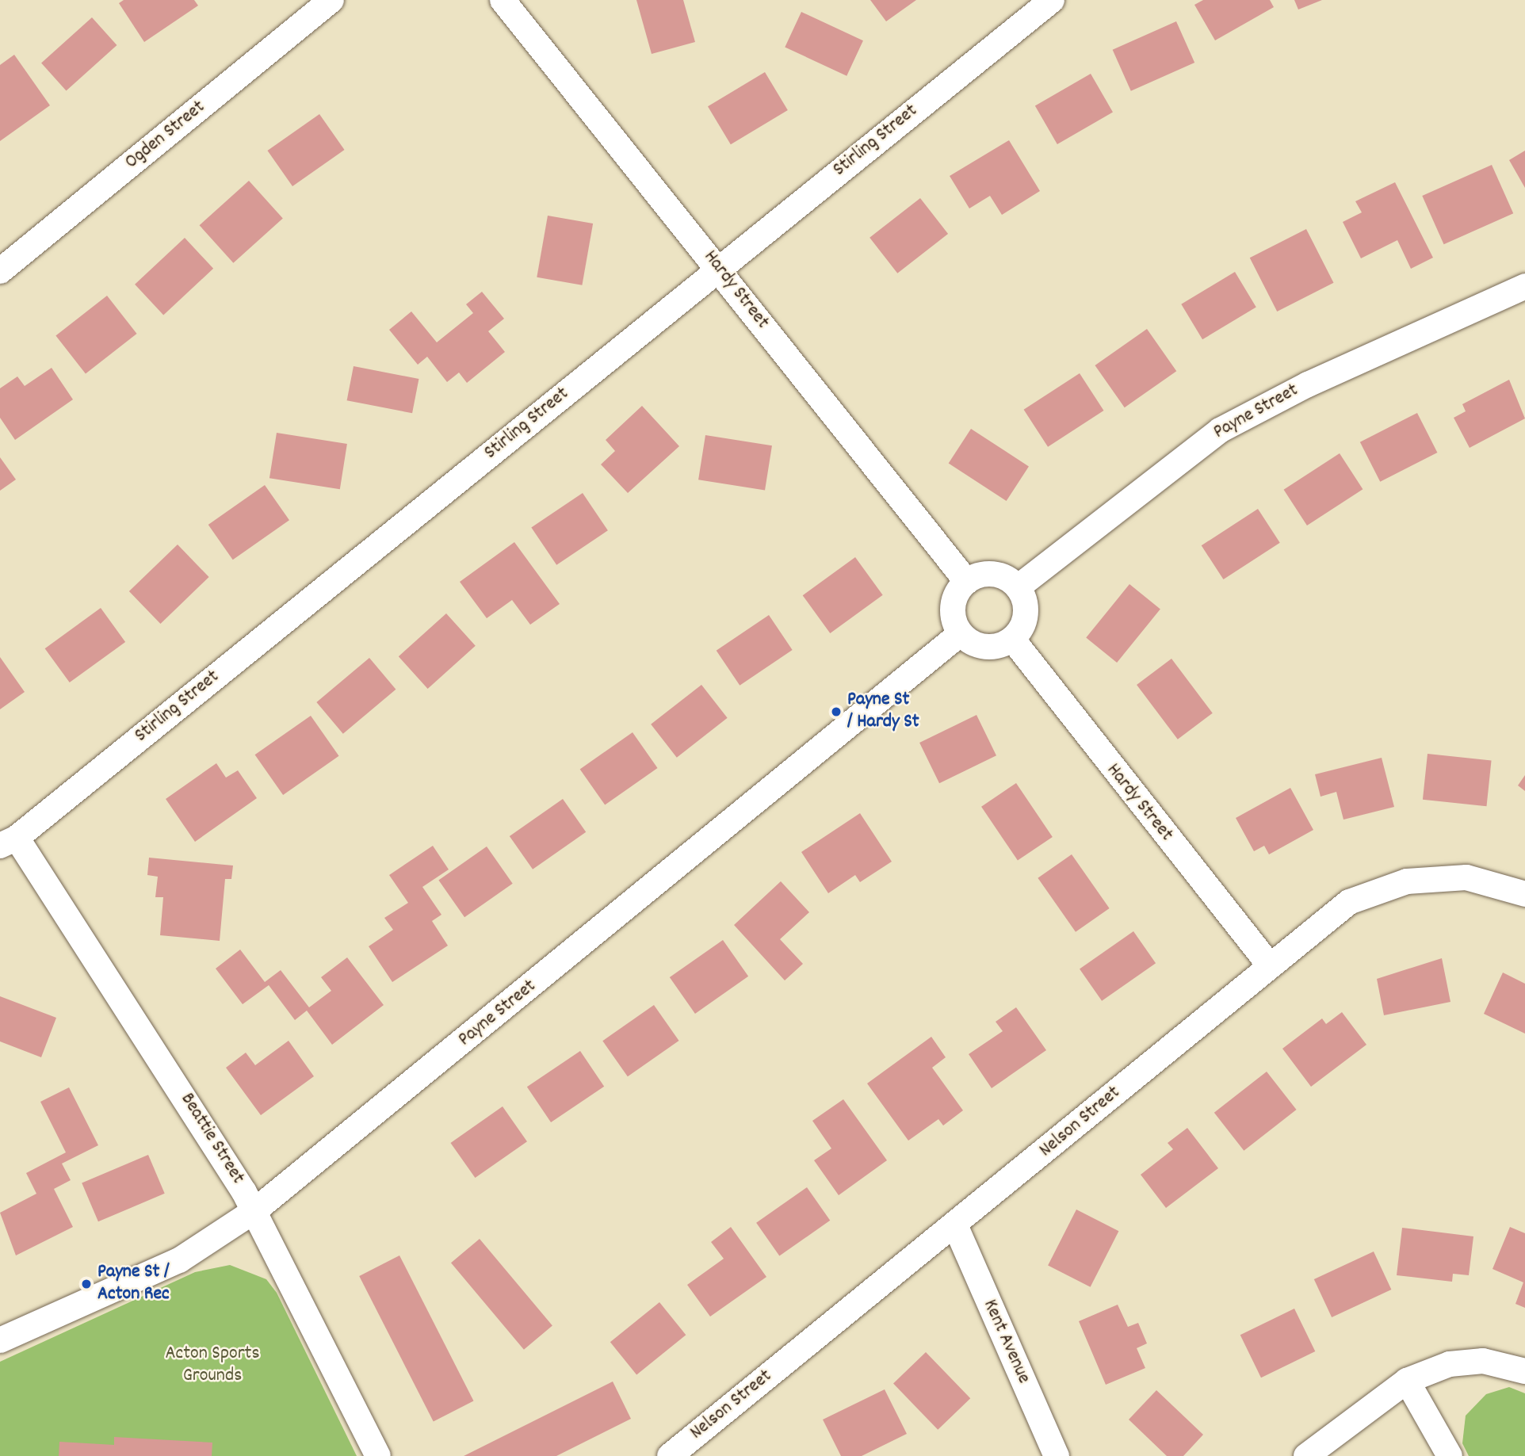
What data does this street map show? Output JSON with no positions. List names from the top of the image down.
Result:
{
  "streets": {
    "street": [
      "Ogden Street",
      "Stirling Street",
      "Hardy Street",
      "Payne Street",
      "Nelson Street",
      "Beattie Street",
      "Kent Avenue"
    ]
  },
  "crossings": [
    ["Stirling Street", "Hardy Street"],
    ["Stirling Street", "Beattie Street"],
    ["Hardy Street", "Payne Street"],
    ["Hardy Street", "Nelson Street"],
    ["Payne Street", "Beattie Street"],
    ["Nelson Street", "Kent Avenue"]
  ],
  "parks": ["Acton Sports Grounds"],
  "places": ["Payne St / Hardy St", "Payne St / Acton Rec"]
}
